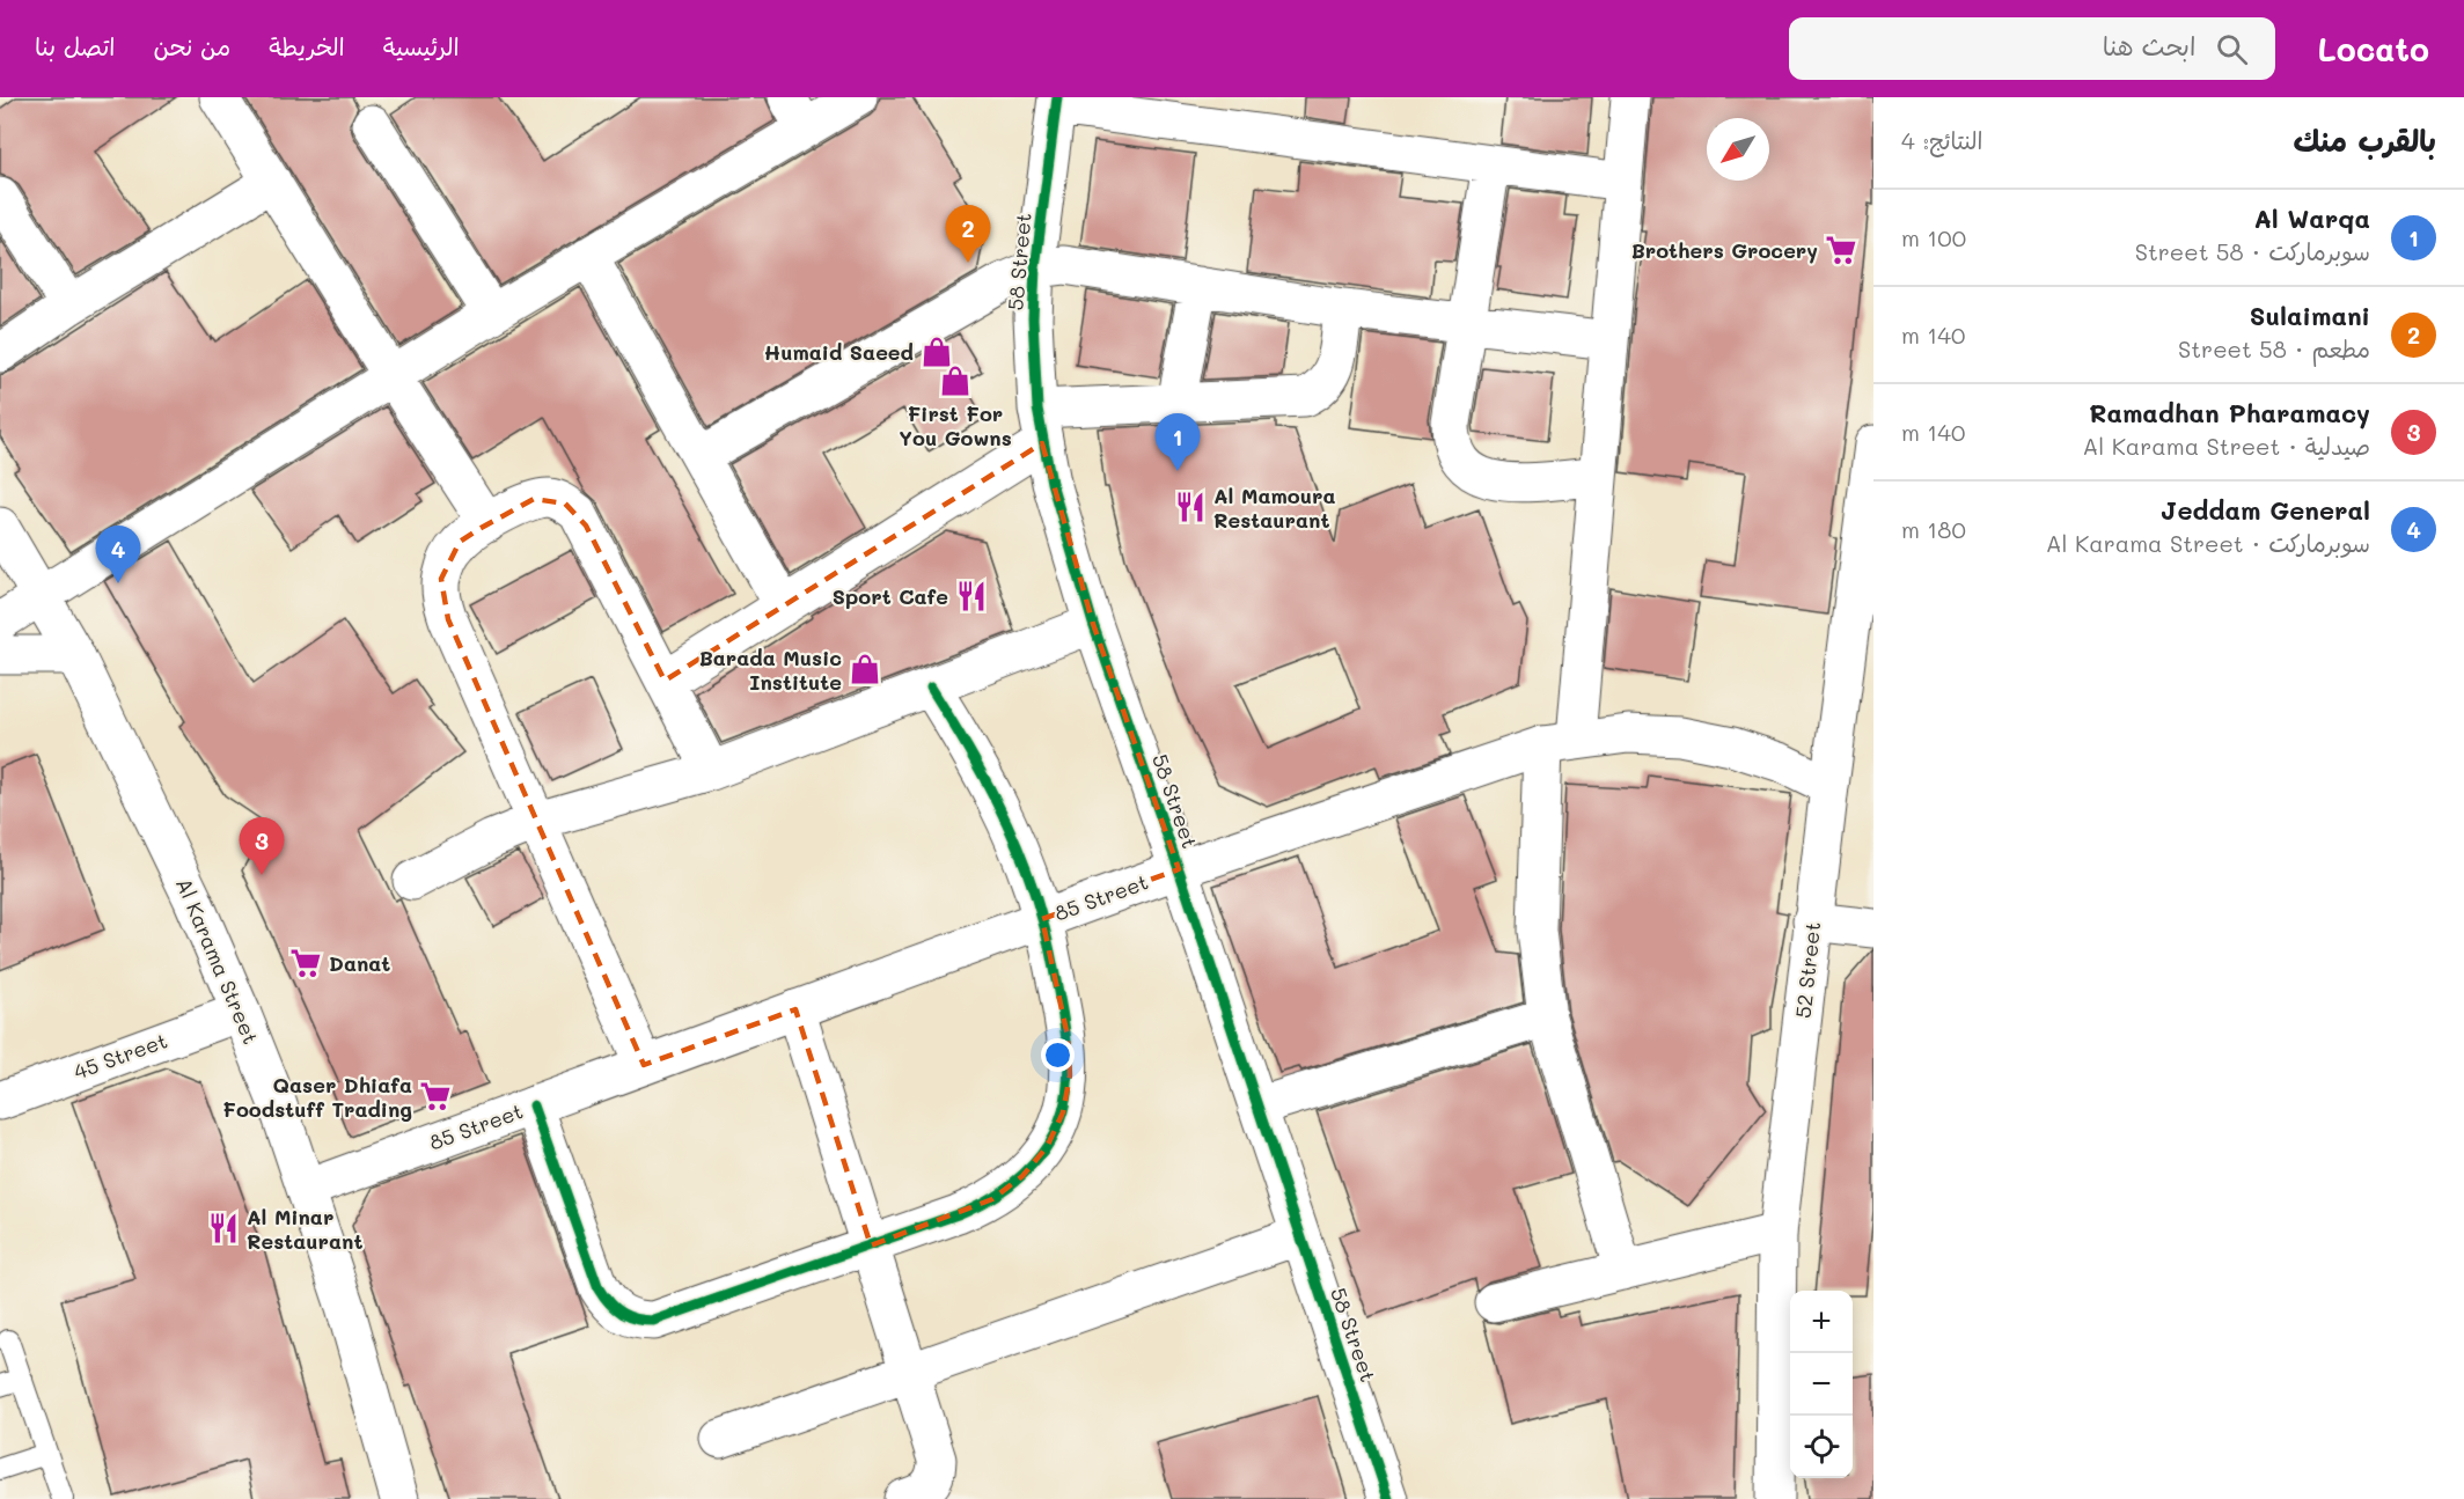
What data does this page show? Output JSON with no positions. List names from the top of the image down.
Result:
{
  "streets": {
    "street": [
      "58 Street",
      "85 Street",
      "Al Karama Street",
      "52 Street",
      "45 Street"
    ]
  },
  "crossings": [
    ["58 Street", "85 Street"],
    ["85 Street", "Al Karama Street"],
    ["85 Street", "52 Street"],
    ["Al Karama Street", "45 Street"]
  ],
  "places": {
    "supermarket": ["Brothers Grocery", "Danat", "Qaser Dhiafa Foodstuff Trading"],
    "shop": ["Humaid Saeed", "First For You Gowns", "Barada Music Institute"],
    "restaurant": ["Al Mamoura Restaurant", "Sport Cafe", "Al Minar Restaurant"]
  },
  "north": "bottom left",
  "page": {
    "header": "Locato",
    "search": "ابحث هنا",
    "nav": [
      "الرئيسية",
      "الخريطة",
      "من نحن",
      "اتصل بنا"
    ],
    "heading": ["بالقرب منك", "النتائج: 4"],
    "list": [
      {
        "mark": "1",
        "name": "Al Warqa",
        "note": "سوبرماركت · 58 Street",
        "value": "100 m"
      },
      {
        "mark": "2",
        "name": "Sulaimani",
        "note": "مطعم · 58 Street",
        "value": "140 m"
      },
      {
        "mark": "3",
        "name": "Ramadhan Pharamacy",
        "note": "صيدلية · Al Karama Street",
        "value": "140 m"
      },
      {
        "mark": "4",
        "name": "Jeddam General",
        "note": "سوبرماركت · Al Karama Street",
        "value": "180 m"
      }
    ],
    "pins": [
      "2",
      "1",
      "4",
      "3"
    ],
    "map_buttons": ["+", "−"]
  }
}
